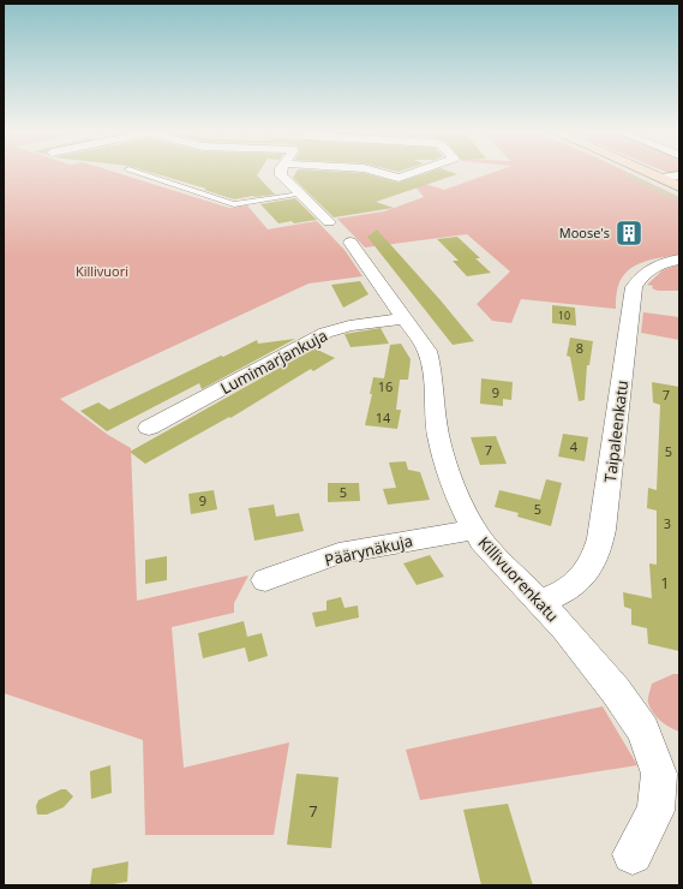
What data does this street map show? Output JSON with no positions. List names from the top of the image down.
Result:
{
  "streets": {
    "street": [
      "Lumimarjankuja",
      "Taipaleenkatu",
      "Päärynäkuja",
      "Killivuorenkatu"
    ]
  },
  "crossings": [
    ["Lumimarjankuja", "Killivuorenkatu"],
    ["Taipaleenkatu", "Killivuorenkatu"],
    ["Päärynäkuja", "Killivuorenkatu"]
  ],
  "parks": ["Killivuori"],
  "places": {
    "building": ["Moose's"]
  },
  "house_numbers": [
    "10",
    "8",
    "16",
    "9",
    "7",
    "14",
    "4",
    "7",
    "5",
    "5",
    "9",
    "5",
    "3",
    "1",
    "7"
  ]
}
